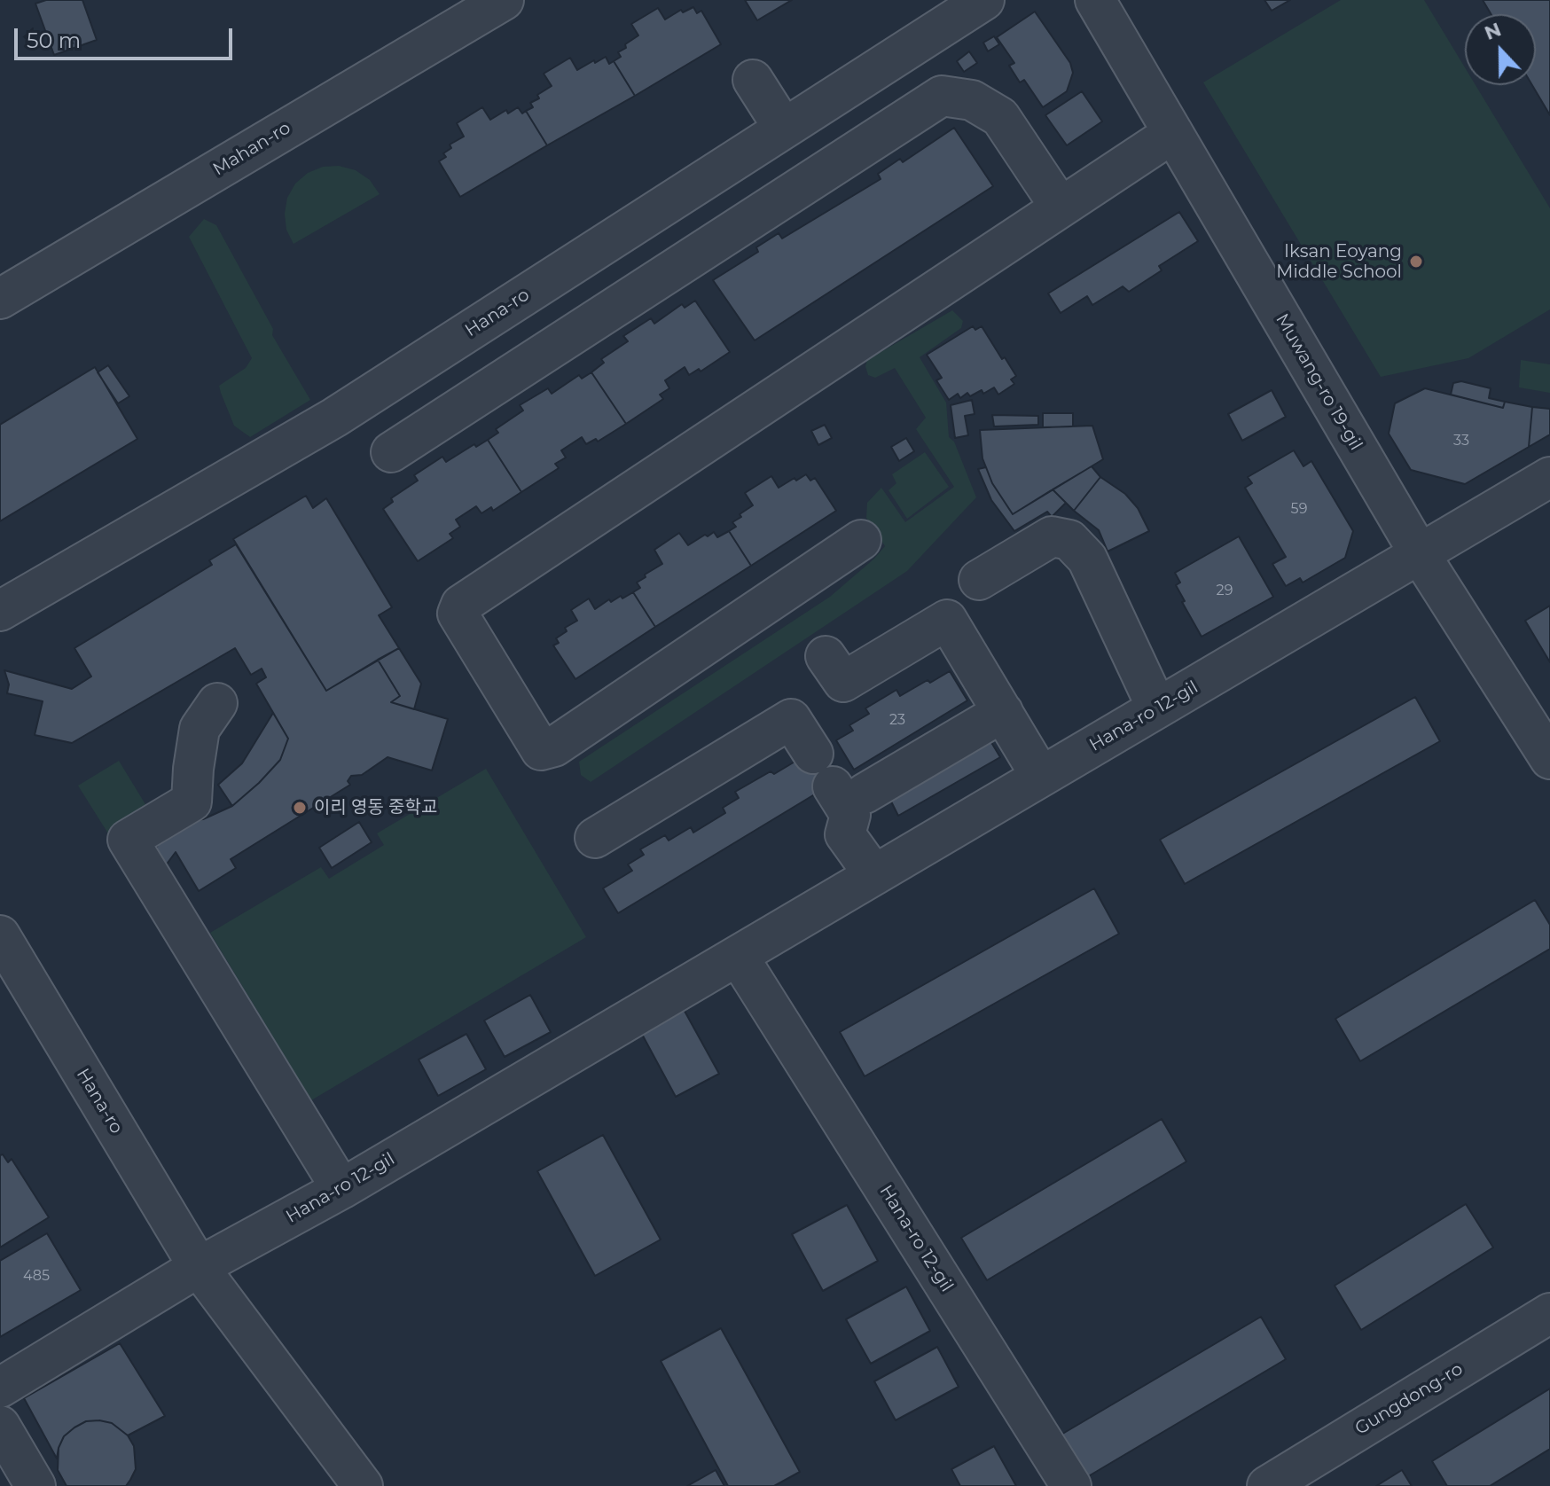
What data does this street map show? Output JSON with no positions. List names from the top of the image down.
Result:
{
  "streets": {
    "street": [
      "Mahan-ro",
      "Hana-ro",
      "Muwang-ro 19-gil",
      "Hana-ro 12-gil",
      "Gungdong-ro"
    ]
  },
  "crossings": [
    ["Hana-ro", "Hana-ro 12-gil"],
    ["Muwang-ro 19-gil", "Hana-ro 12-gil"]
  ],
  "places": ["Iksan Eoyang Middle School", "이리 영동 중학교"],
  "house_numbers": [
    "33",
    "59",
    "29",
    "23",
    "485"
  ],
  "scale_bar": "50 m",
  "north": "top"
}
